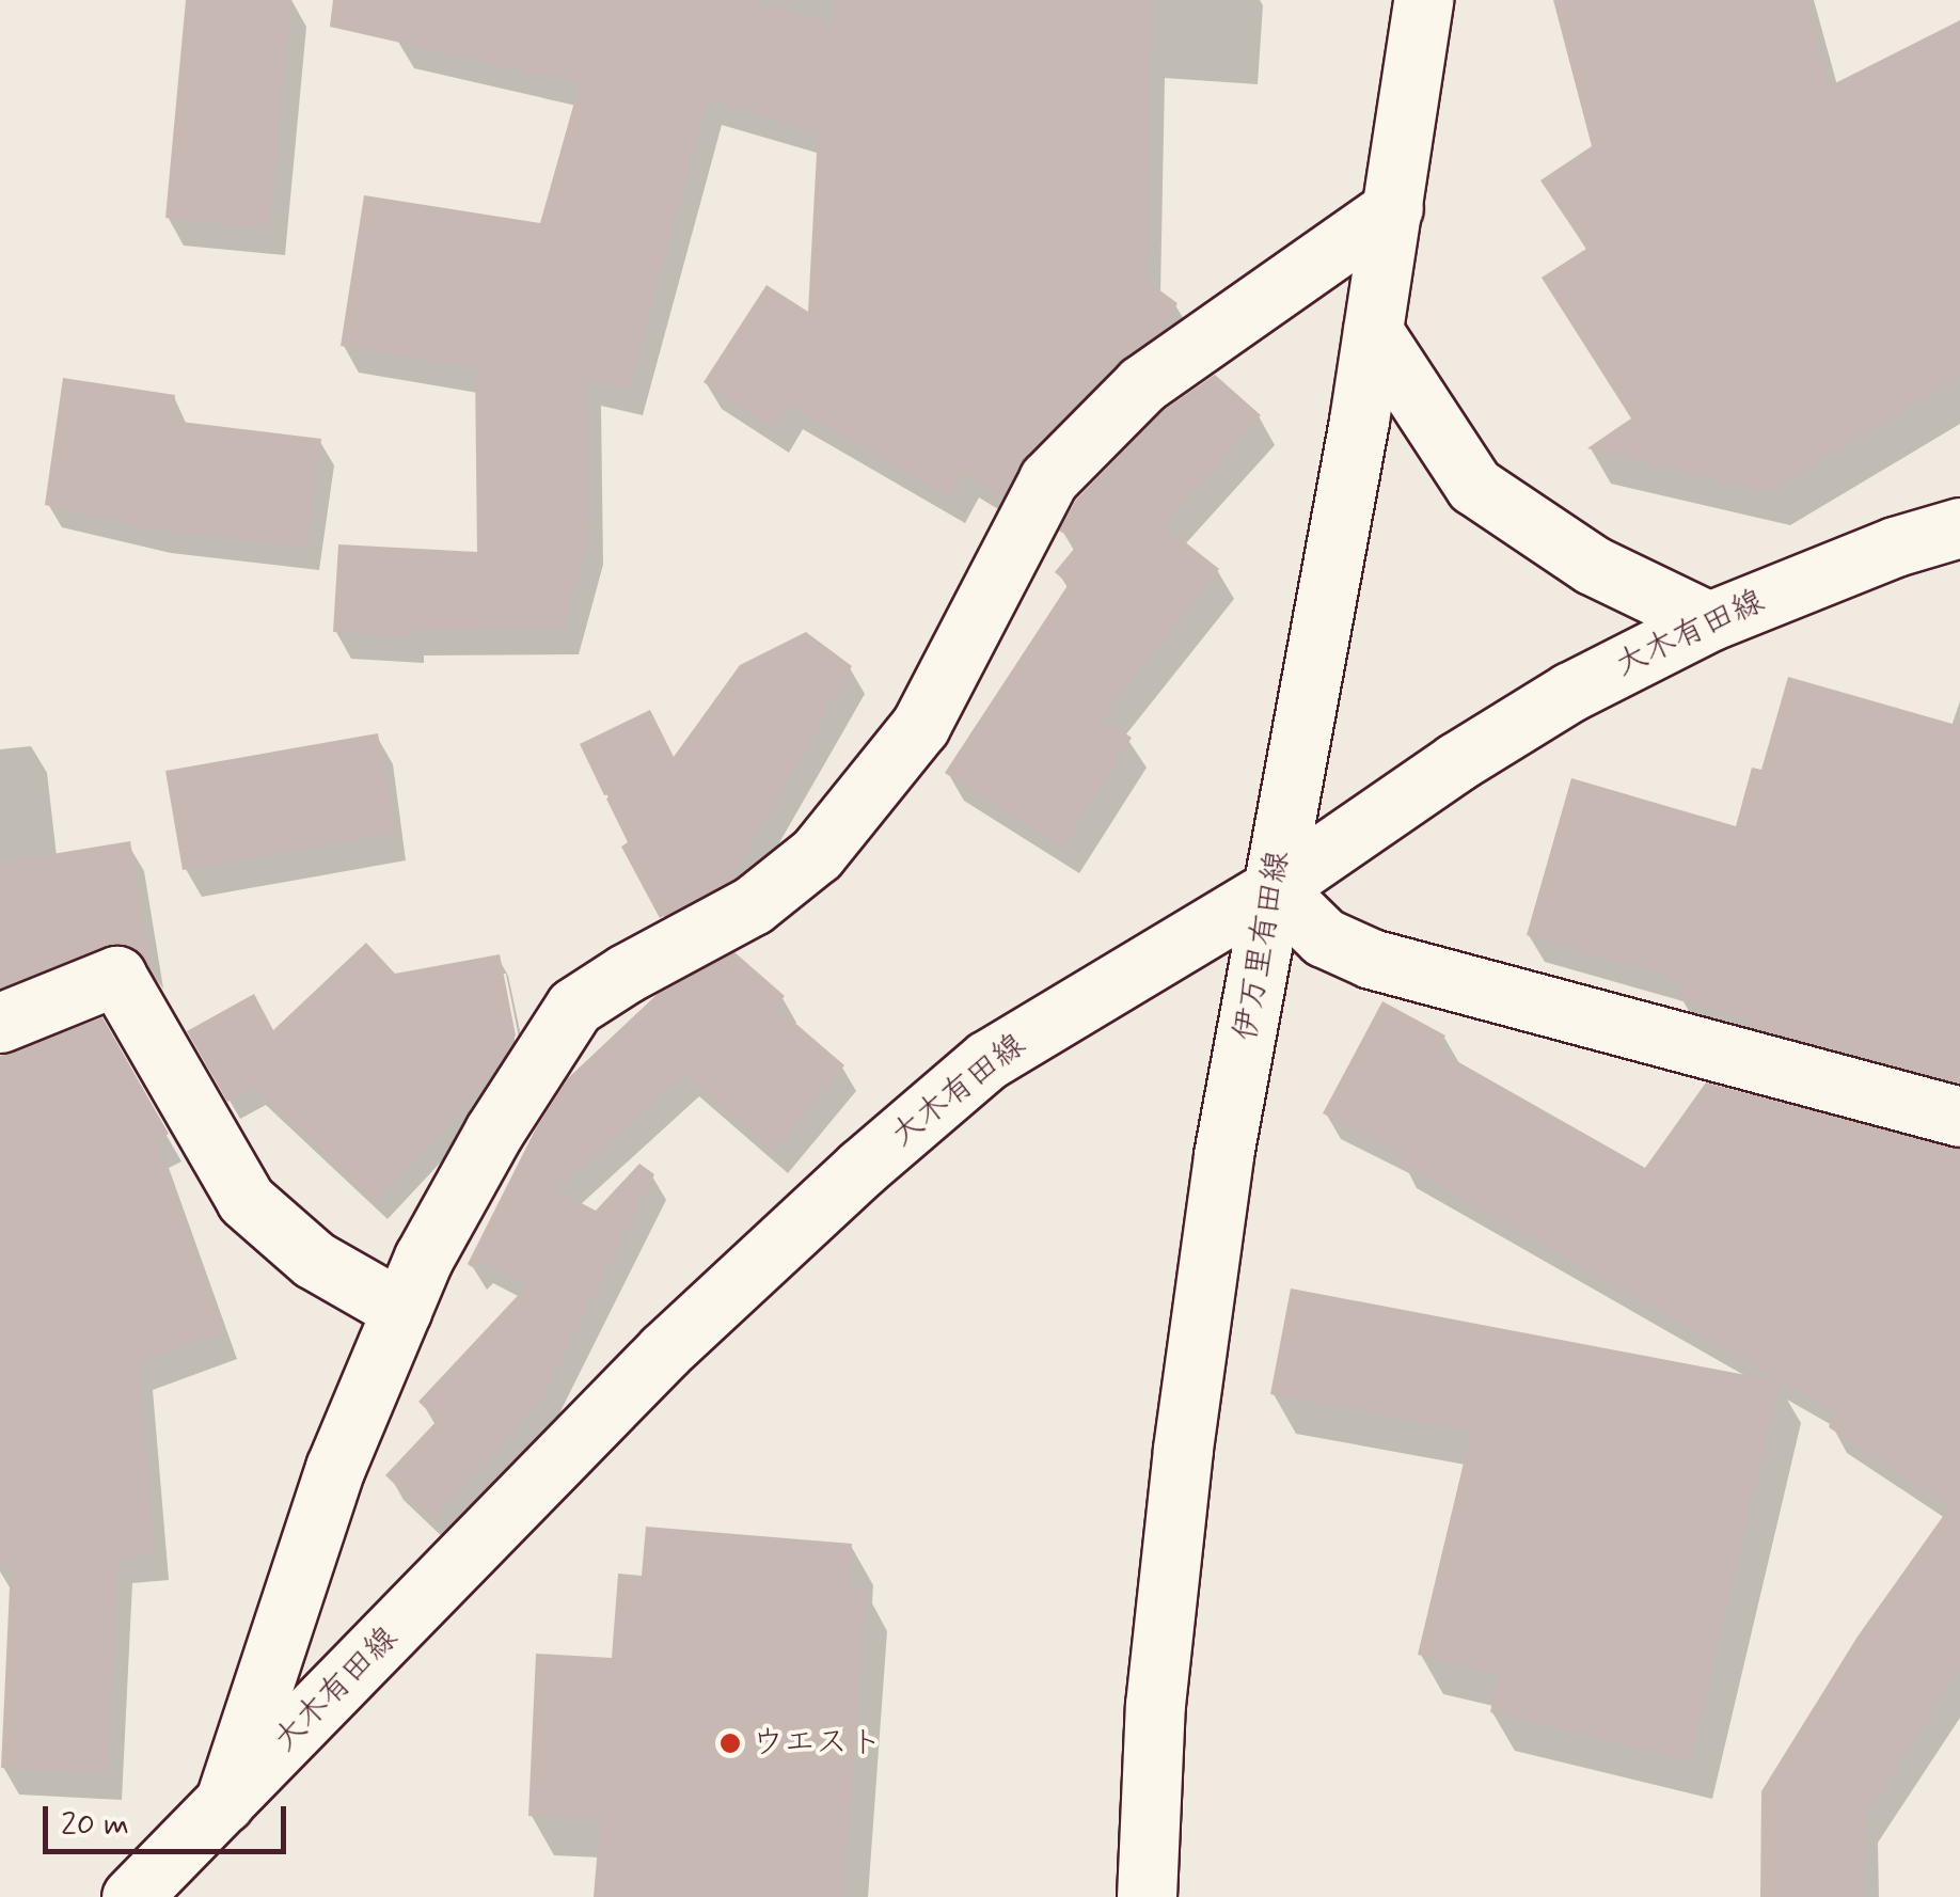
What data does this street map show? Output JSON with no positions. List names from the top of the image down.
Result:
{
  "streets": {
    "main road": ["大木有田線", "伊万里有田線"]
  },
  "crossings": [
    ["大木有田線", "伊万里有田線"]
  ],
  "places": ["ウエスト"],
  "scale_bar": "20 m"
}
